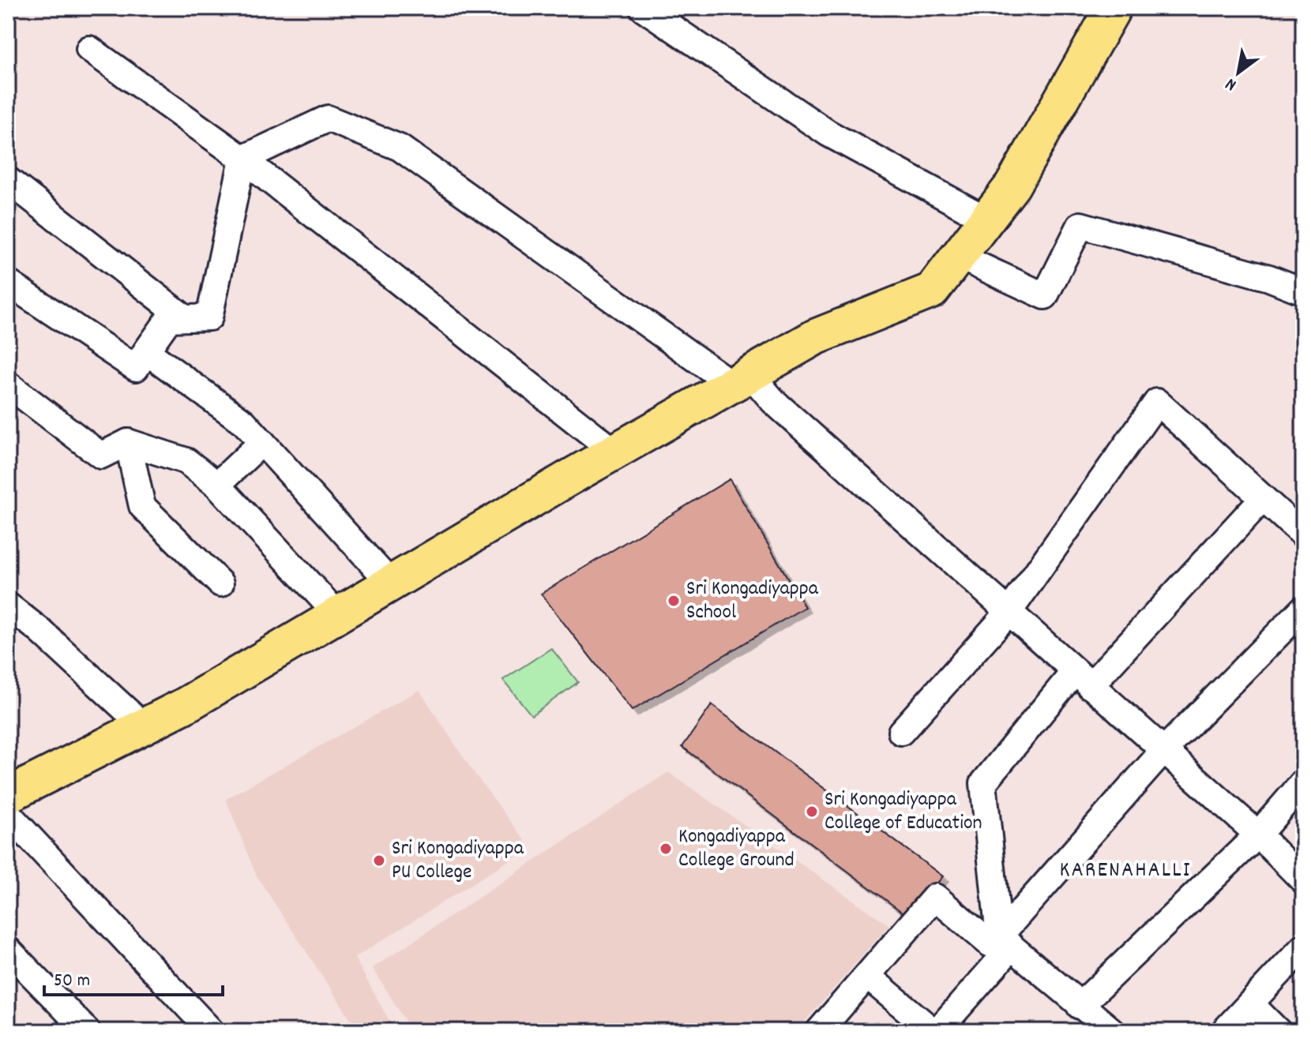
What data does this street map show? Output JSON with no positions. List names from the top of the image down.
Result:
{
  "districts": ["KARENAHALLI"],
  "places": [
    "Sri Kongadiyappa School",
    "Sri Kongadiyappa College of Education",
    "Kongadiyappa College Ground",
    "Sri Kongadiyappa PU College"
  ],
  "scale_bar": "50 m",
  "north": "bottom left"
}
